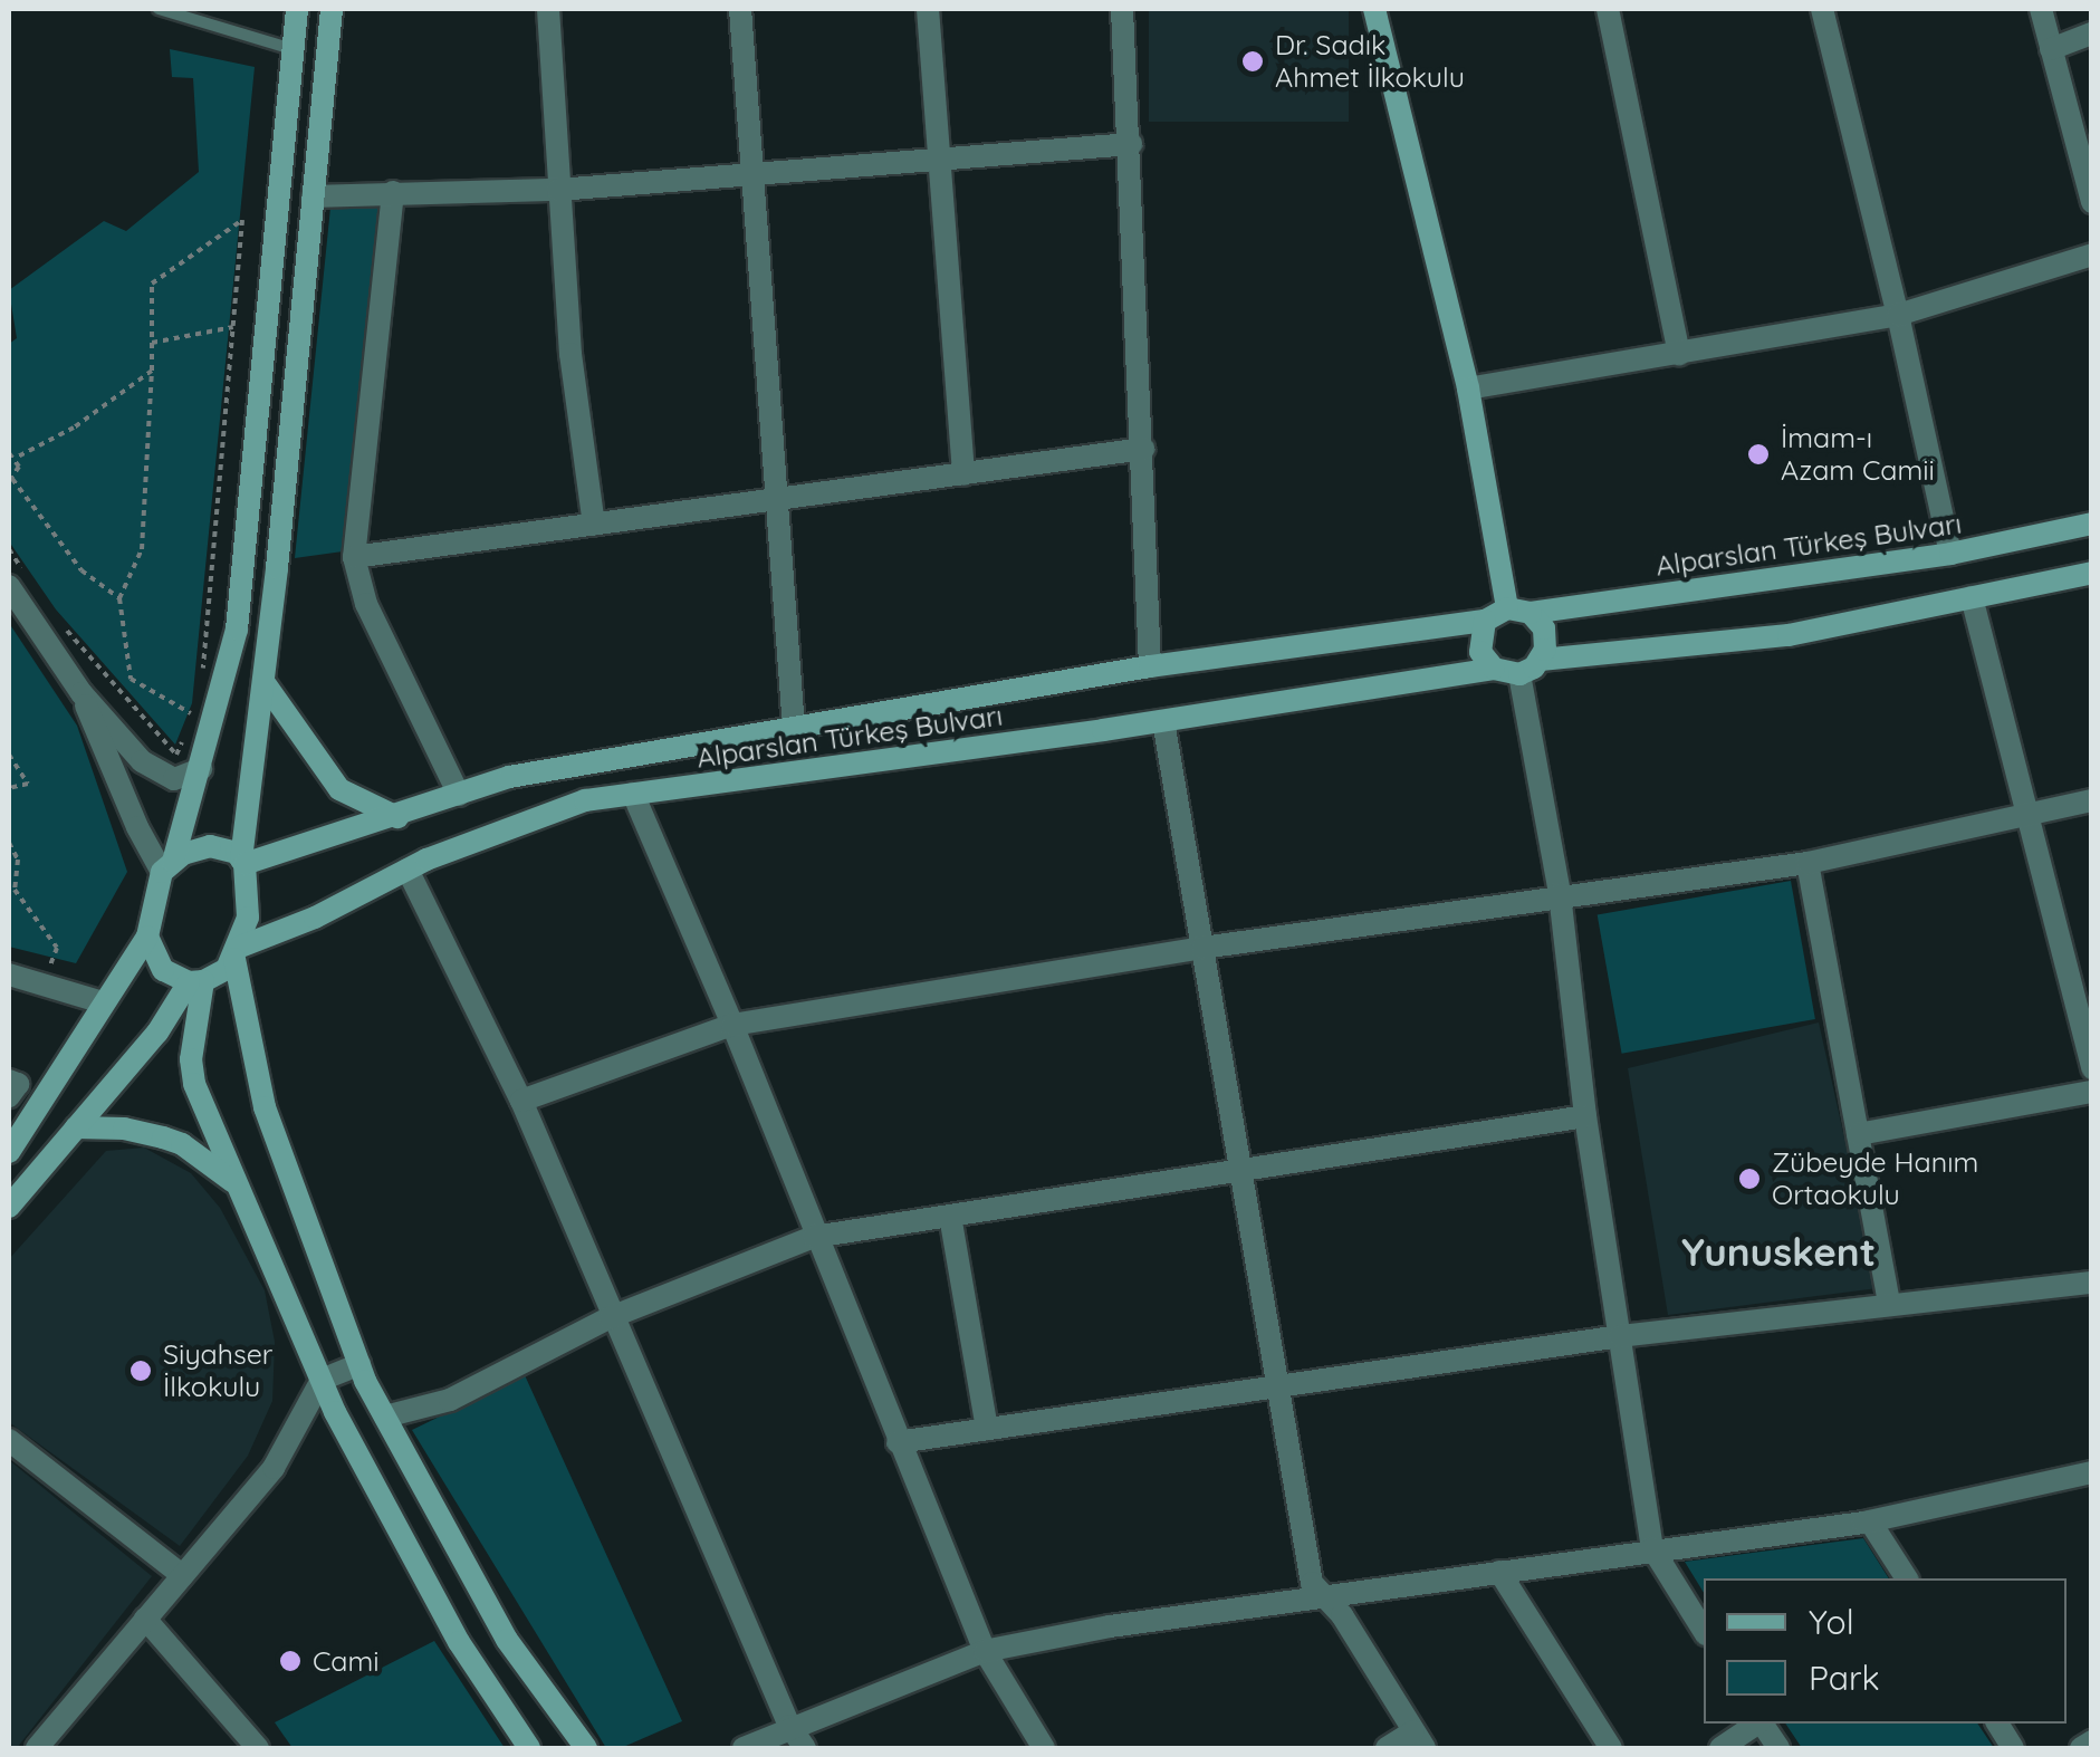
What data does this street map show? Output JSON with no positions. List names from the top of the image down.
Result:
{
  "streets": {
    "main road": ["Alparslan Türkeş Bulvarı"]
  },
  "districts": ["Yunuskent"],
  "places": [
    "Dr. Sadık Ahmet İlkokulu",
    "İmam-ı Azam Camii",
    "Zübeyde Hanım Ortaokulu",
    "Siyahser İlkokulu",
    "Cami"
  ],
  "legend": ["Yol", "Park"]
}
